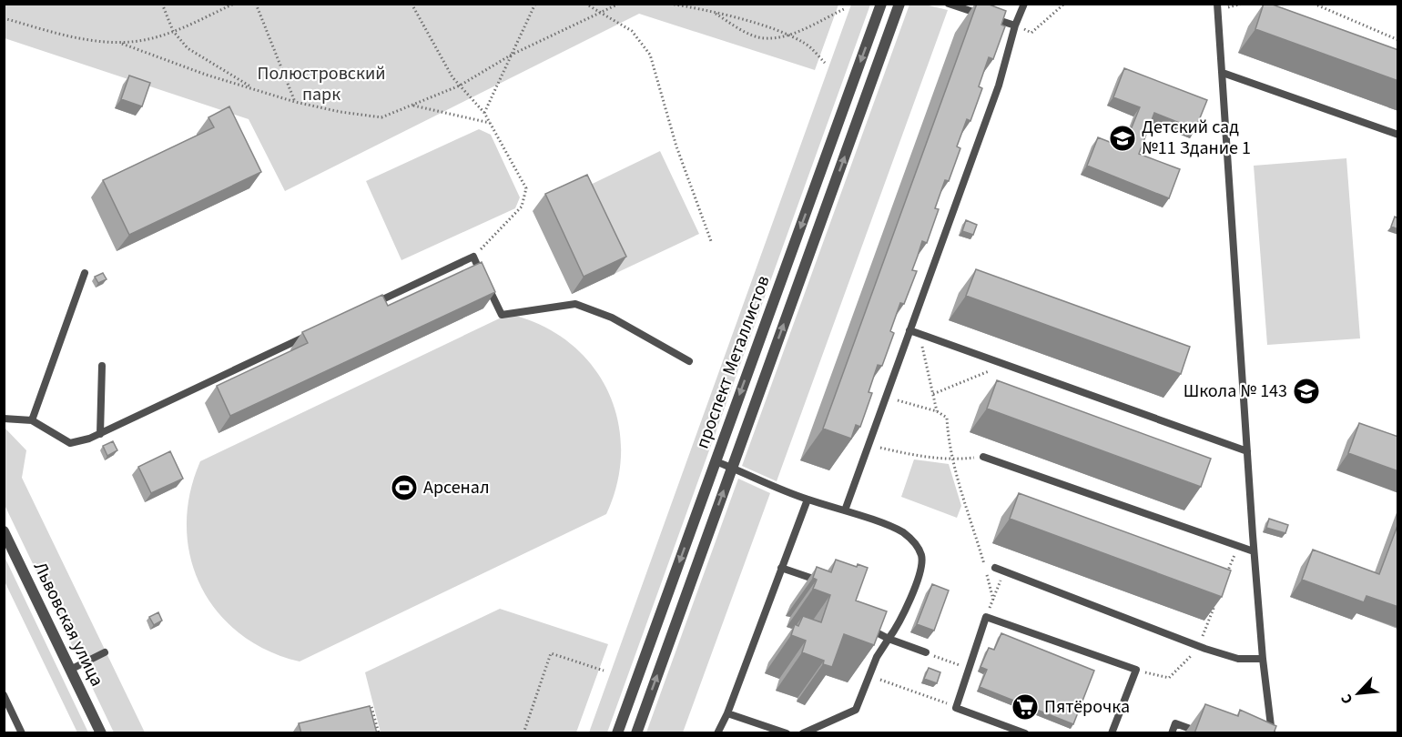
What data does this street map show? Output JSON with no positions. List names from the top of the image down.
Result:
{
  "streets": {
    "street": ["проспект Металлистов", "Львовская улица"]
  },
  "parks": ["Полюстровский парк"],
  "places": {
    "school or university": ["Детский сад №11 Здание 1", "Школа № 143"],
    "sports": ["Арсенал"],
    "supermarket": ["Пятёрочка"]
  },
  "north": "bottom left"
}
